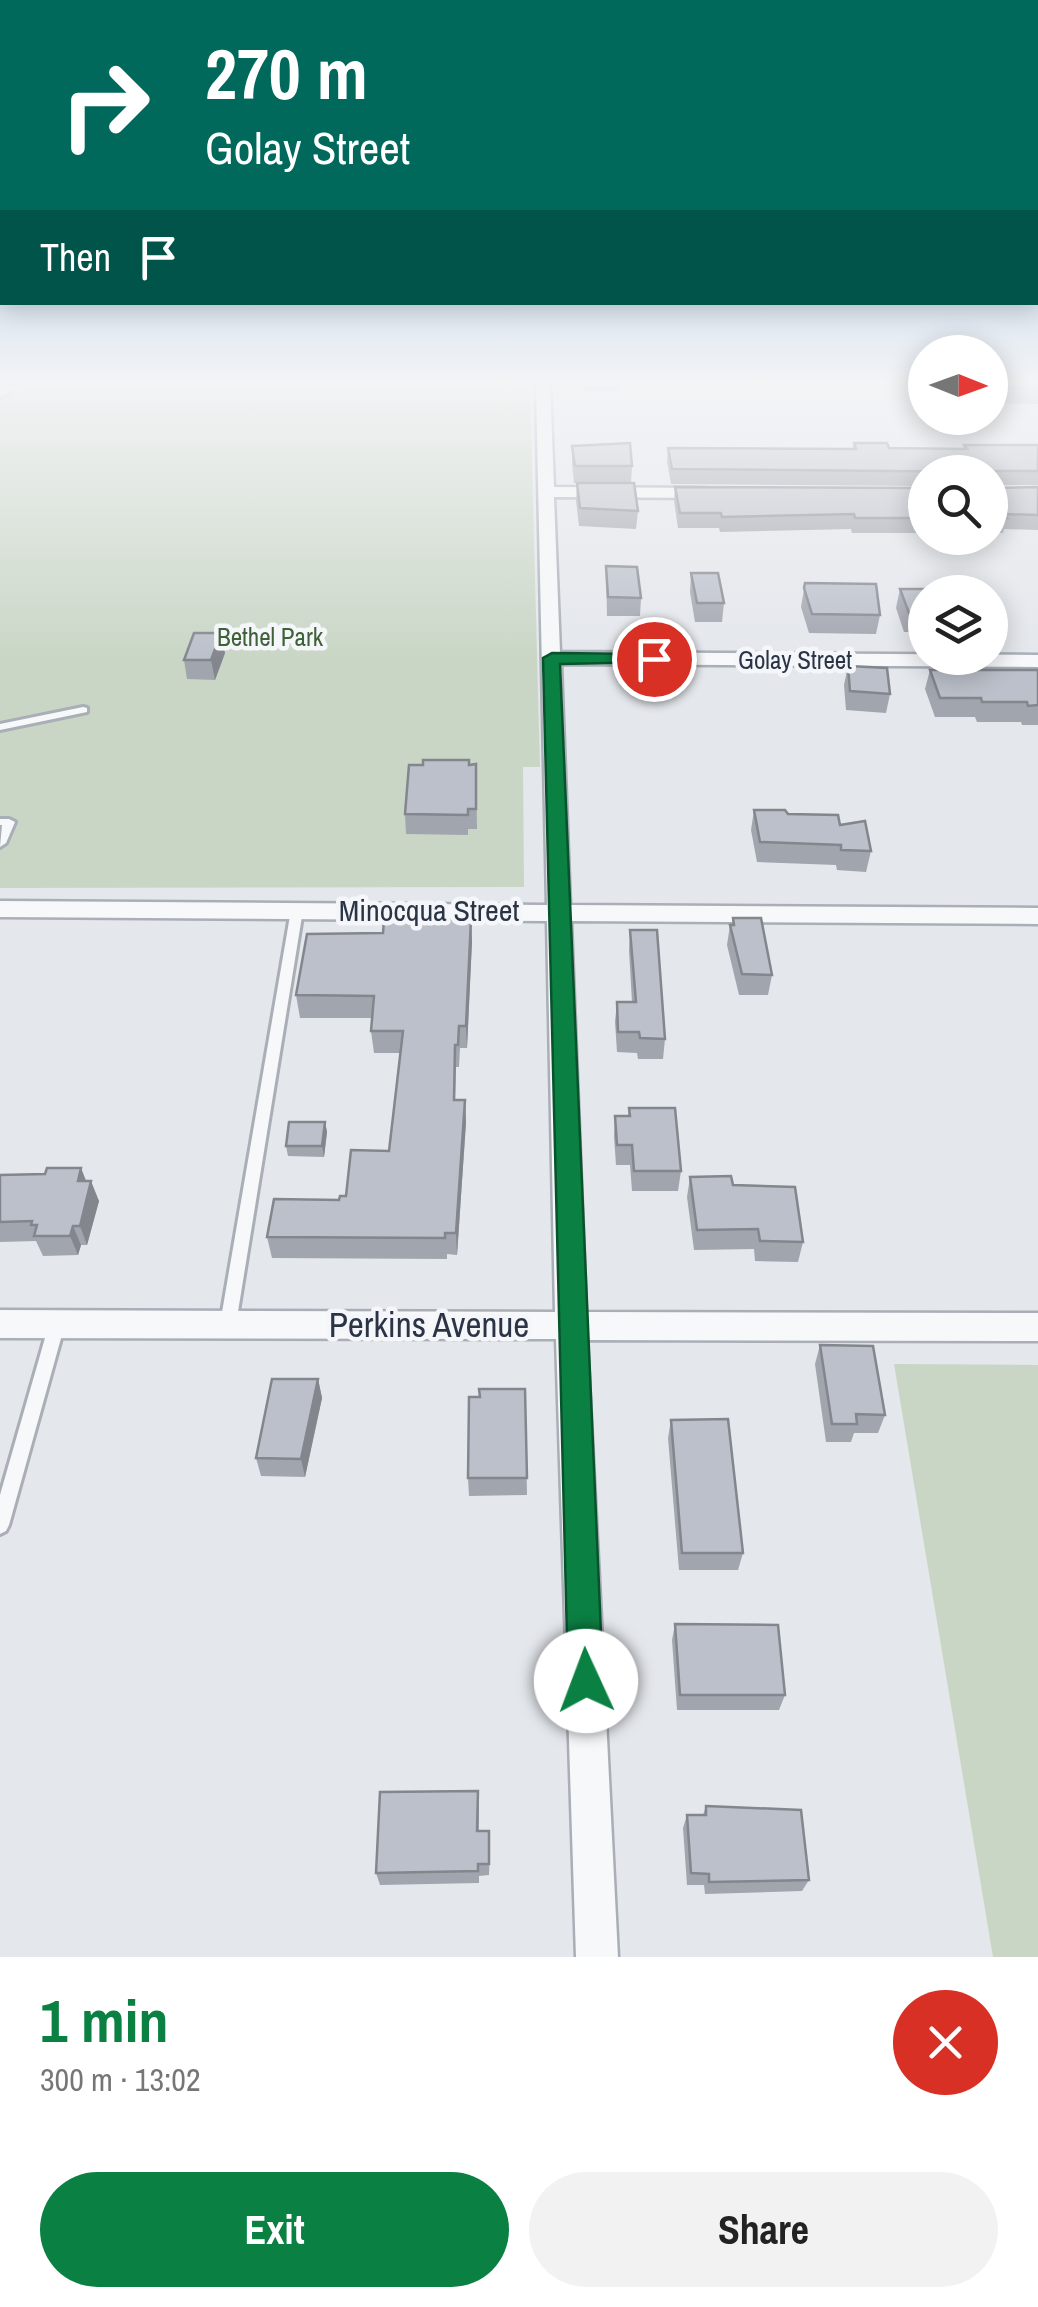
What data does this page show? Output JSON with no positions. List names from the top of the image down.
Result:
{
  "streets": {
    "street": ["Golay Street", "Minocqua Street", "Perkins Avenue"]
  },
  "parks": ["Bethel Park"],
  "north": "right",
  "page": {
    "turn": ["270 m", "Golay Street"],
    "then": "Then",
    "heading": ["1 min", "300 m · 13:02"],
    "buttons": ["Exit", "Share"]
  }
}
